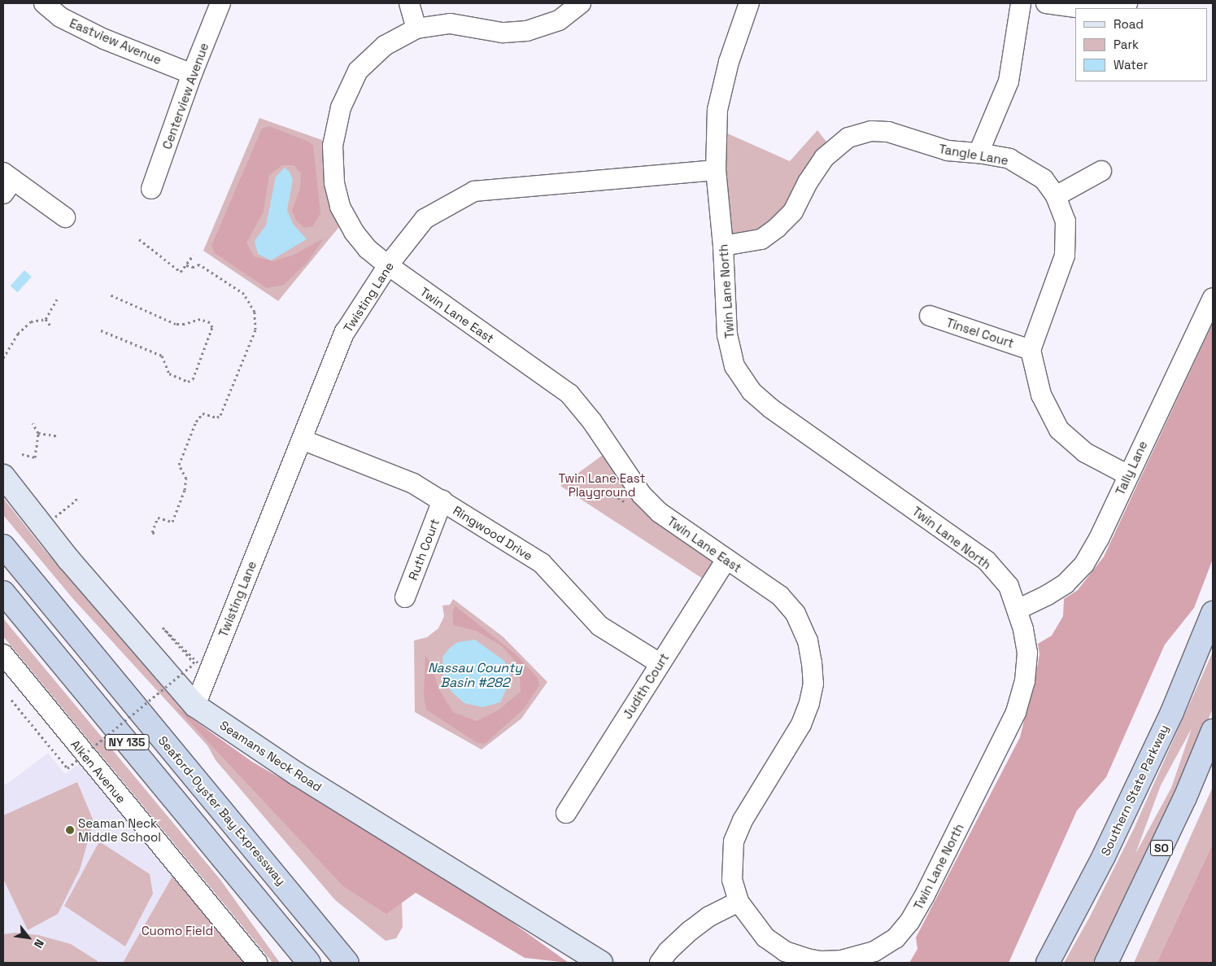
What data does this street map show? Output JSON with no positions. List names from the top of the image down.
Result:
{
  "streets": {
    "highway": [
      "NY 135",
      "Southern State Parkway",
      "Seaford-Oyster Bay Expressway",
      "SO"
    ],
    "main road": ["Seamans Neck Road"],
    "street": [
      "Eastview Avenue",
      "Centerview Avenue",
      "Tangle Lane",
      "Twin Lane North",
      "Twisting Lane",
      "Twin Lane East",
      "Tinsel Court",
      "Tally Lane",
      "Ringwood Drive",
      "Ruth Court",
      "Judith Court",
      "Alken Avenue"
    ]
  },
  "crossings": [
    ["Eastview Avenue", "Centerview Avenue"],
    ["Tangle Lane", "Twin Lane North"],
    ["Tangle Lane", "Tinsel Court"],
    ["Twin Lane North", "Twisting Lane"],
    ["Twin Lane North", "Twin Lane East"],
    ["Twin Lane North", "Tally Lane"],
    ["Twisting Lane", "Twin Lane East"],
    ["Twisting Lane", "Ringwood Drive"],
    ["Twisting Lane", "Seamans Neck Road"],
    ["Twin Lane East", "Judith Court"],
    ["Ringwood Drive", "Ruth Court"],
    ["Ringwood Drive", "Judith Court"]
  ],
  "water": ["Nassau County Basin #282"],
  "parks": ["Twin Lane East Playground", "Cuomo Field"],
  "places": ["Seaman Neck Middle School"],
  "legend": ["Road", "Park", "Water"],
  "north": "bottom right"
}
